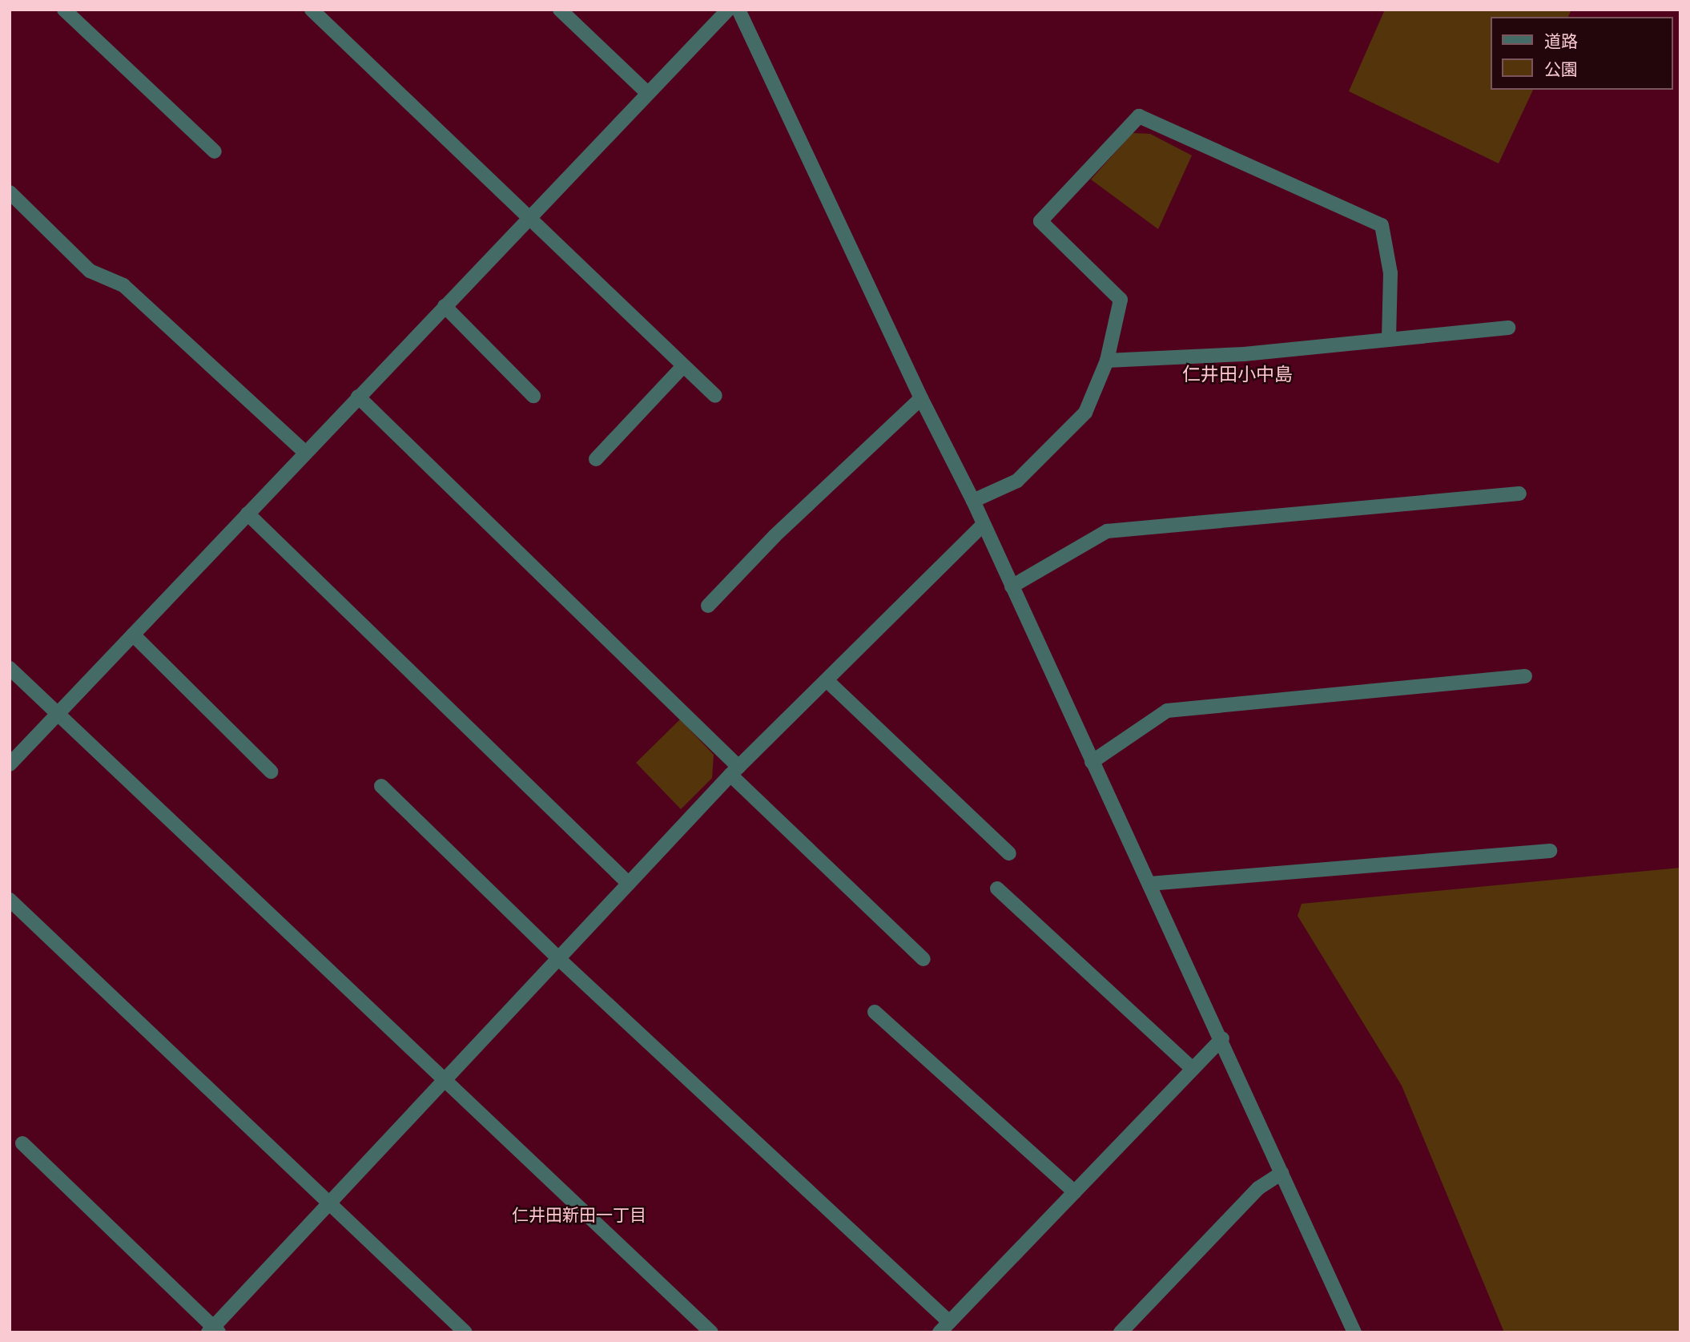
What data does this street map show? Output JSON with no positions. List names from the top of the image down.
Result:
{
  "districts": ["仁井田小中島", "仁井田新田一丁目"],
  "legend": ["道路", "公園"]
}
